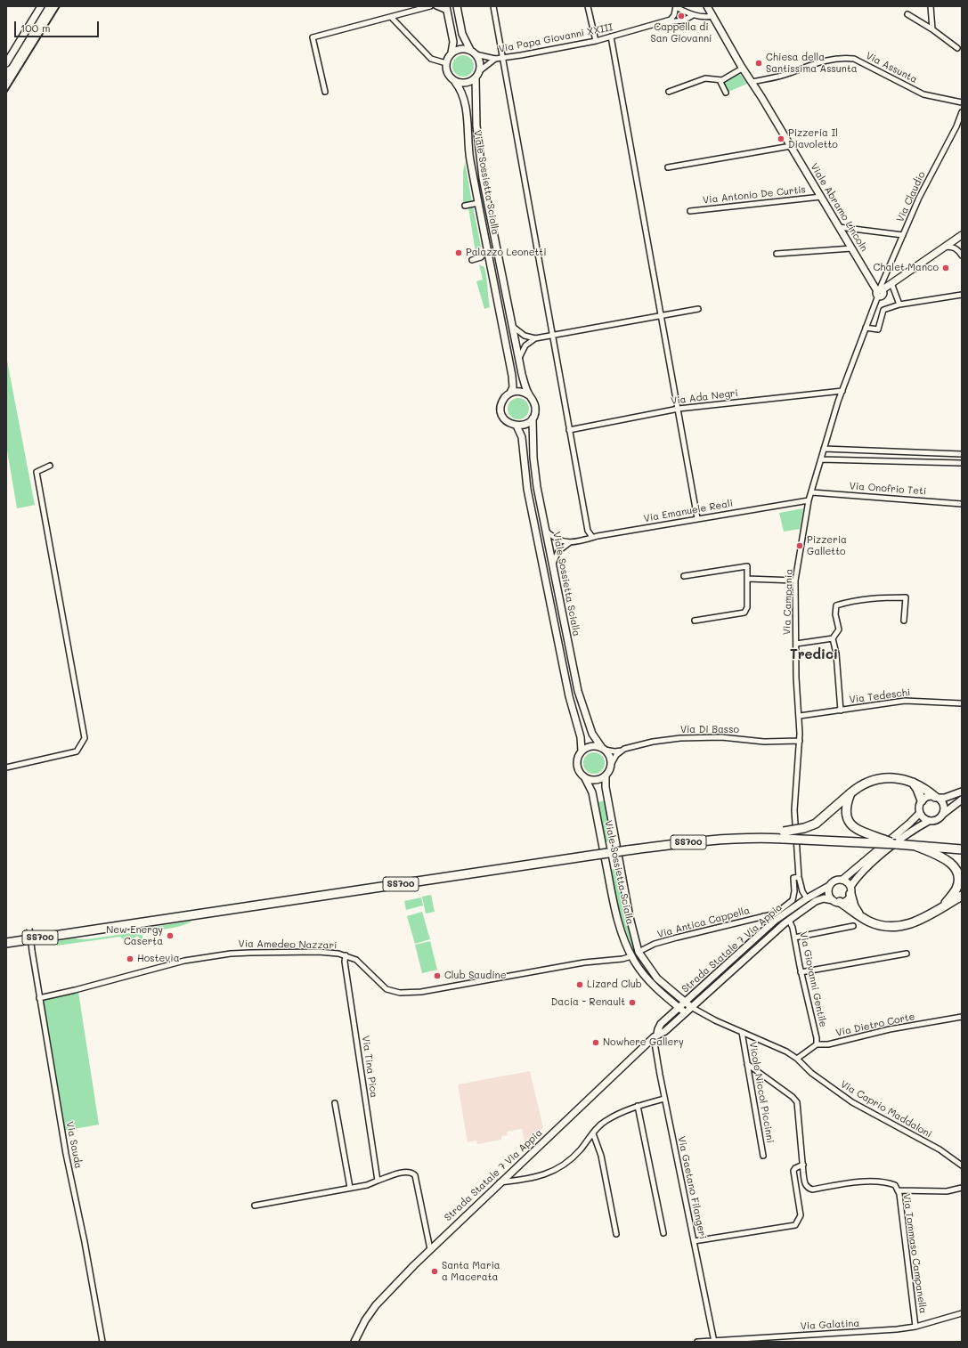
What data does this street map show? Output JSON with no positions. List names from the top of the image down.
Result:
{
  "streets": {
    "highway": ["SS700"],
    "street": [
      "Via Papa Giovanni XXIII",
      "Via Assunta",
      "Viale Sossietta Scialla",
      "Via Antonio De Curtis",
      "Via Claudio",
      "Viale Abramo Lincoln",
      "Via Ada Negri",
      "Via Onofrio Teti",
      "Via Emanuele Reali",
      "Via Campania",
      "Via Tedeschi",
      "Via Di Basso",
      "Via Antica Cappella",
      "Via Amedeo Nazzari",
      "Strada Statale 7 Via Appia",
      "Via Giovanni Gentile",
      "Via Dietro Corte",
      "Via Tina Pica",
      "Vicolo Niccol Piccinni",
      "Via Caprio Maddaloni",
      "Via Sauda",
      "Via Gaetano Filangeri",
      "Via Tommaso Campanella",
      "Via Galatina"
    ]
  },
  "crossings": [
    ["Via Papa Giovanni XXIII", "Viale Sossietta Scialla"],
    ["Via Assunta", "Viale Abramo Lincoln"],
    ["Viale Sossietta Scialla", "Via Emanuele Reali"],
    ["Viale Sossietta Scialla", "Via Di Basso"],
    ["Viale Sossietta Scialla", "Via Antica Cappella"],
    ["Viale Sossietta Scialla", "Via Amedeo Nazzari"],
    ["Viale Sossietta Scialla", "Strada Statale 7 Via Appia"],
    ["Viale Sossietta Scialla", "Via Caprio Maddaloni"],
    ["Via Antonio De Curtis", "Viale Abramo Lincoln"],
    ["Via Claudio", "Viale Abramo Lincoln"],
    ["Via Claudio", "Via Campania"],
    ["Viale Abramo Lincoln", "Via Campania"],
    ["Via Ada Negri", "Via Campania"],
    ["Via Onofrio Teti", "Via Campania"],
    ["Via Emanuele Reali", "Via Campania"],
    ["Via Campania", "Via Tedeschi"],
    ["Via Campania", "Via Di Basso"],
    ["Via Campania", "Via Antica Cappella"],
    ["Via Campania", "Strada Statale 7 Via Appia"],
    ["Via Antica Cappella", "Strada Statale 7 Via Appia"],
    ["Via Amedeo Nazzari", "Via Tina Pica"],
    ["Via Amedeo Nazzari", "Via Sauda"],
    ["Strada Statale 7 Via Appia", "Via Giovanni Gentile"],
    ["Strada Statale 7 Via Appia", "Via Caprio Maddaloni"],
    ["Strada Statale 7 Via Appia", "Via Gaetano Filangeri"],
    ["Via Giovanni Gentile", "Via Dietro Corte"],
    ["Via Dietro Corte", "Via Caprio Maddaloni"],
    ["Vicolo Niccol Piccinni", "Via Caprio Maddaloni"],
    ["Vicolo Niccol Piccinni", "Via Tommaso Campanella"],
    ["Via Gaetano Filangeri", "Via Galatina"],
    ["Via Tommaso Campanella", "Via Galatina"]
  ],
  "districts": ["Tredici"],
  "places": [
    "Cappella di San Giovanni",
    "Chiesa della Santissima Assunta",
    "Pizzeria Il Diavoletto",
    "Palazzo Leonetti",
    "Chalet Manco",
    "Pizzeria Galletto",
    "New Energy Caserta",
    "Hostevìa",
    "Club Saudine",
    "Lizard Club",
    "Dacia - Renault",
    "Nowhere Gallery",
    "Santa Maria a Macerata"
  ],
  "scale_bar": "100 m"
}
